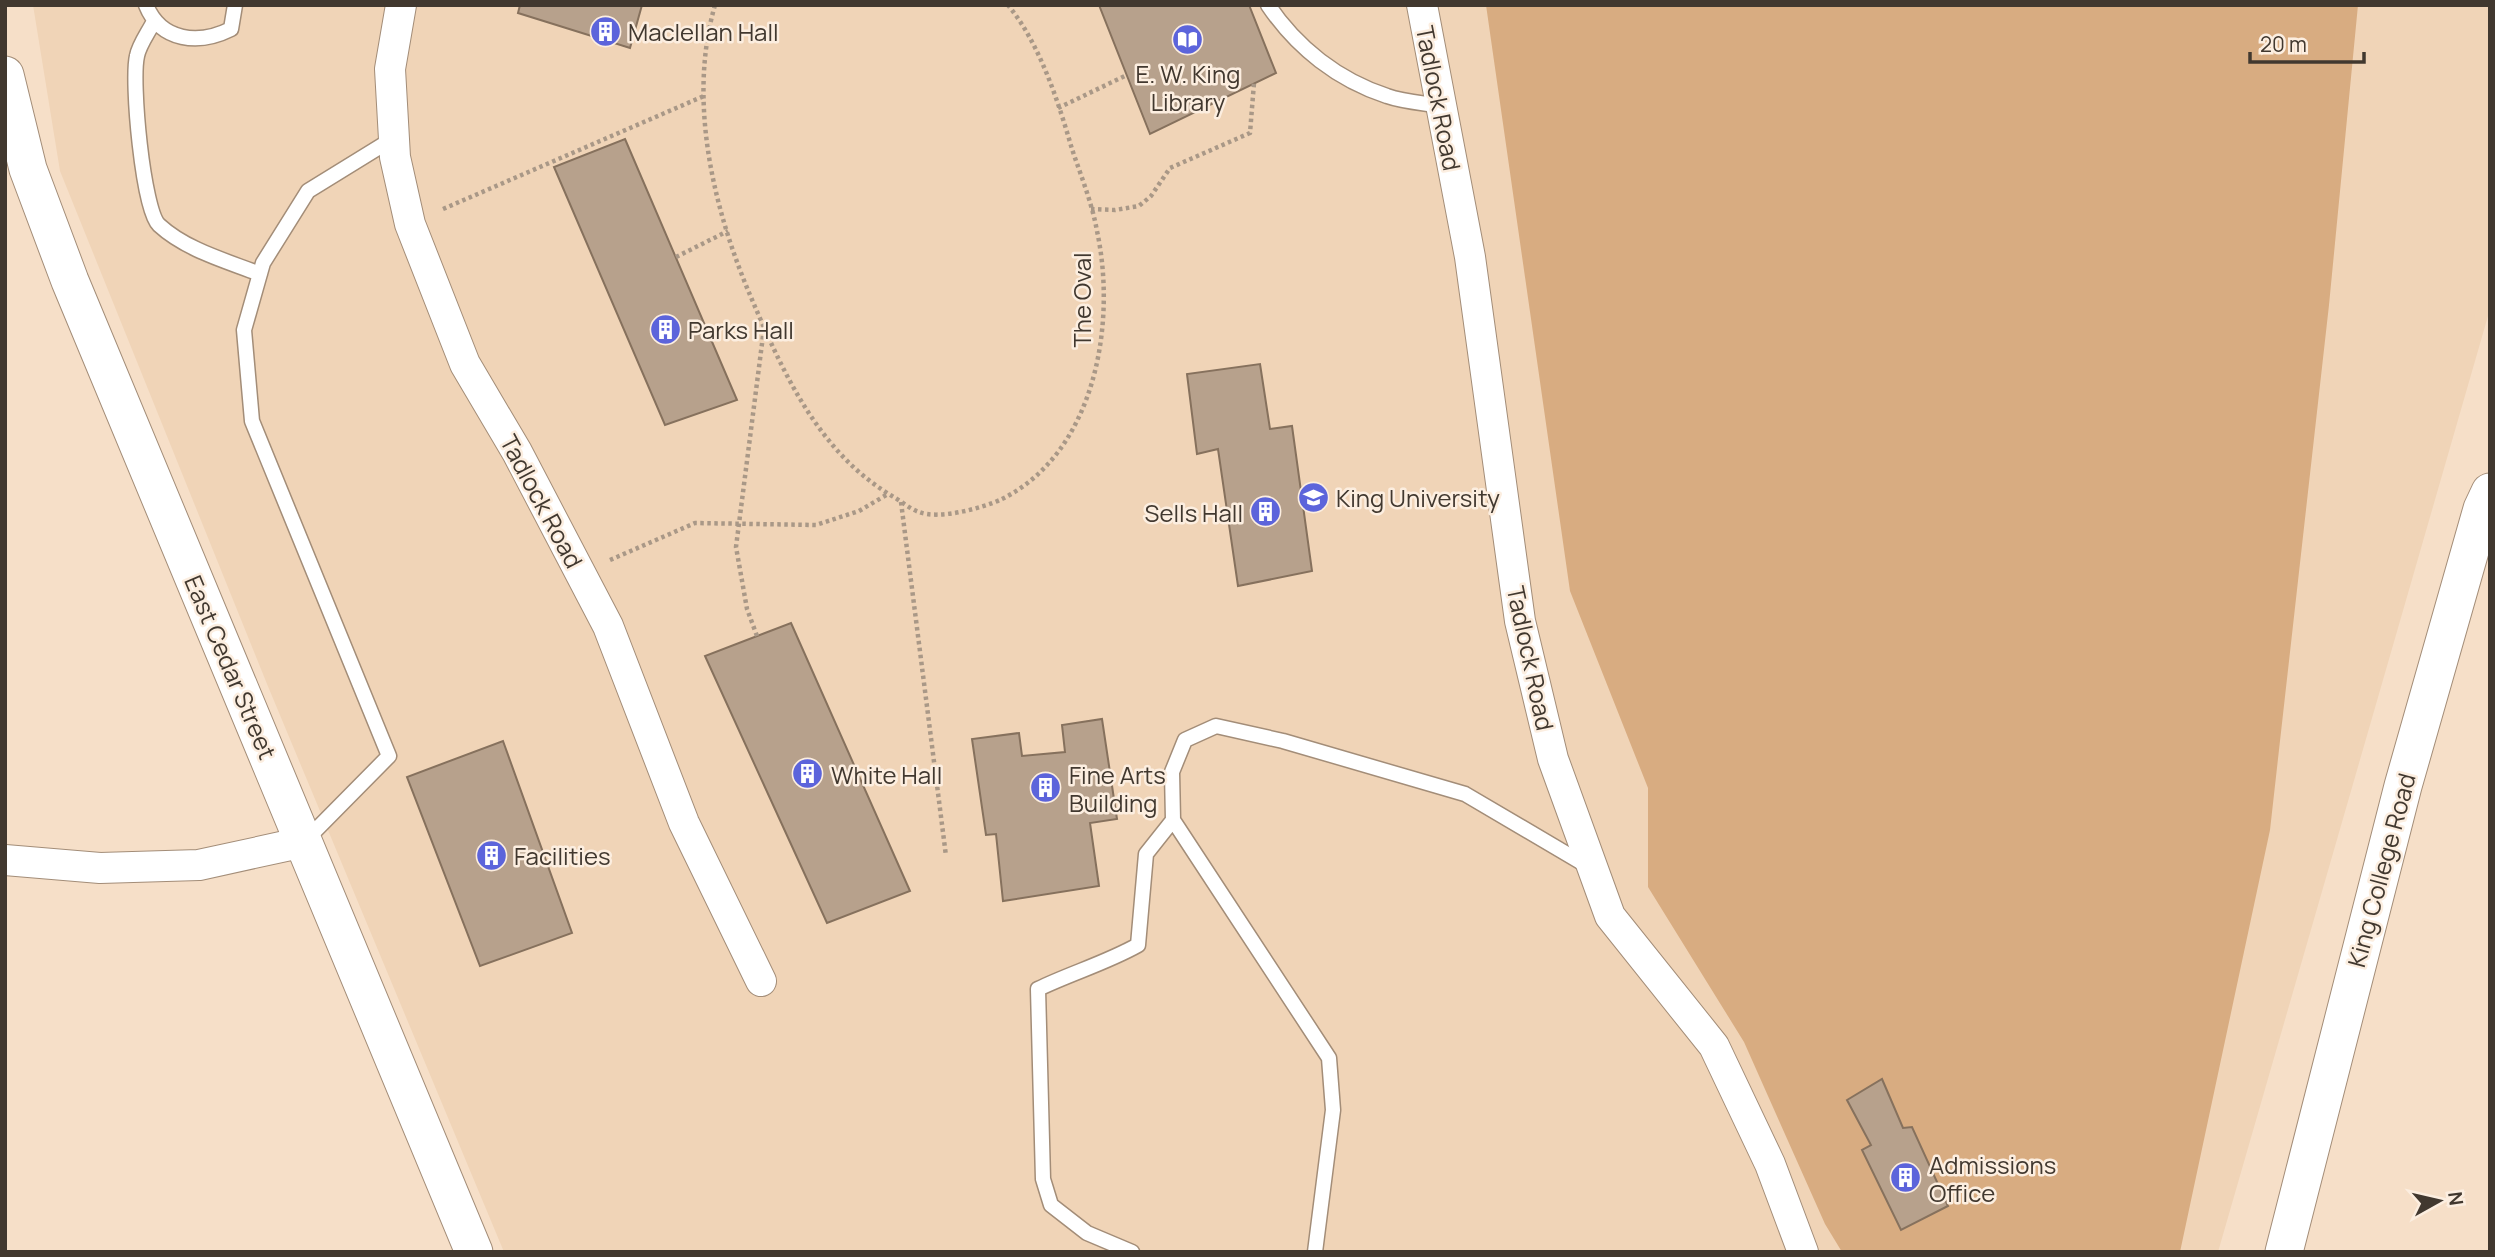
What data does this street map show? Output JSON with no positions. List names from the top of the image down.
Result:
{
  "streets": {
    "street": ["Tadlock Road", "East Cedar Street", "King College Road"],
    "path": ["The Oval"]
  },
  "places": {
    "building": [
      "Maclellan Hall",
      "Parks Hall",
      "Sells Hall",
      "White Hall",
      "Fine Arts Building",
      "Facilities",
      "Admissions Office"
    ],
    "library": ["E. W. King Library"],
    "school or university": ["King University"]
  },
  "scale_bar": "20 m",
  "north": "right"
}
